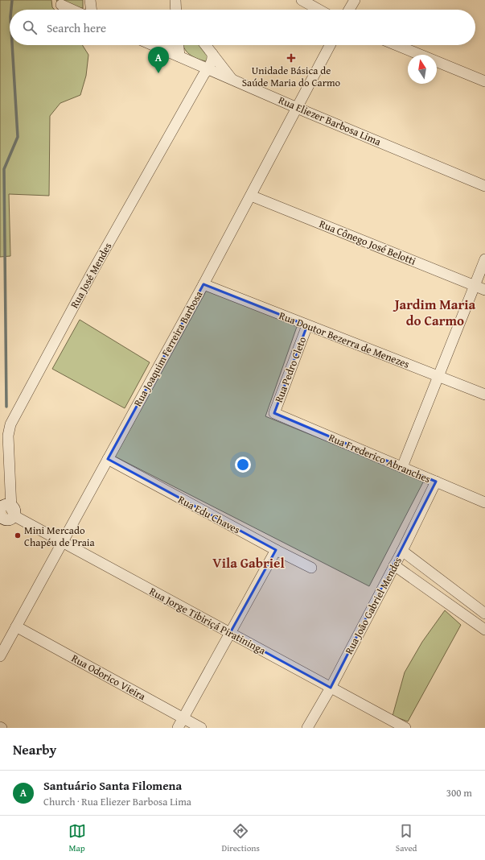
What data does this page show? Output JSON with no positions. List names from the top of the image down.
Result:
{
  "streets": {
    "street": [
      "Rua Eliezer Barbosa Lima",
      "Rua Cônego José Belotti",
      "Rua José Mendes",
      "Rua Doutor Bezerra de Menezes",
      "Rua Joaquim Ferreira Barbosa",
      "Rua Pedro Cleto",
      "Rua Frederico Abranches",
      "Rua Edu Chaves",
      "Rua João Gabriel Mendes",
      "Rua Jorge Tibiriçá Piratininga",
      "Rua Odorico Vieira"
    ]
  },
  "crossings": [
    ["Rua Eliezer Barbosa Lima", "Rua José Mendes"],
    ["Rua Eliezer Barbosa Lima", "Rua Joaquim Ferreira Barbosa"],
    ["Rua Cônego José Belotti", "Rua Joaquim Ferreira Barbosa"],
    ["Rua José Mendes", "Rua Jorge Tibiriçá Piratininga"],
    ["Rua Doutor Bezerra de Menezes", "Rua Joaquim Ferreira Barbosa"],
    ["Rua Doutor Bezerra de Menezes", "Rua Pedro Cleto"],
    ["Rua Joaquim Ferreira Barbosa", "Rua Edu Chaves"],
    ["Rua Joaquim Ferreira Barbosa", "Rua Jorge Tibiriçá Piratininga"],
    ["Rua Joaquim Ferreira Barbosa", "Rua Odorico Vieira"],
    ["Rua Pedro Cleto", "Rua Frederico Abranches"],
    ["Rua Frederico Abranches", "Rua João Gabriel Mendes"],
    ["Rua João Gabriel Mendes", "Rua Jorge Tibiriçá Piratininga"]
  ],
  "districts": ["Jardim Maria do Carmo", "Vila Gabriel"],
  "places": {
    "health": ["Unidade Básica de Saúde Maria do Carmo"],
    "other": ["Mini Mercado Chapéu de Praia"]
  },
  "north": "top",
  "page": {
    "search": "Search here",
    "pins": "A",
    "heading": "Nearby",
    "list": [
      {
        "mark": "A",
        "name": "Santuário Santa Filomena",
        "note": "Church · Rua Eliezer Barbosa Lima",
        "value": "300 m"
      }
    ],
    "nav": ["Map", "Directions", "Saved"]
  }
}
